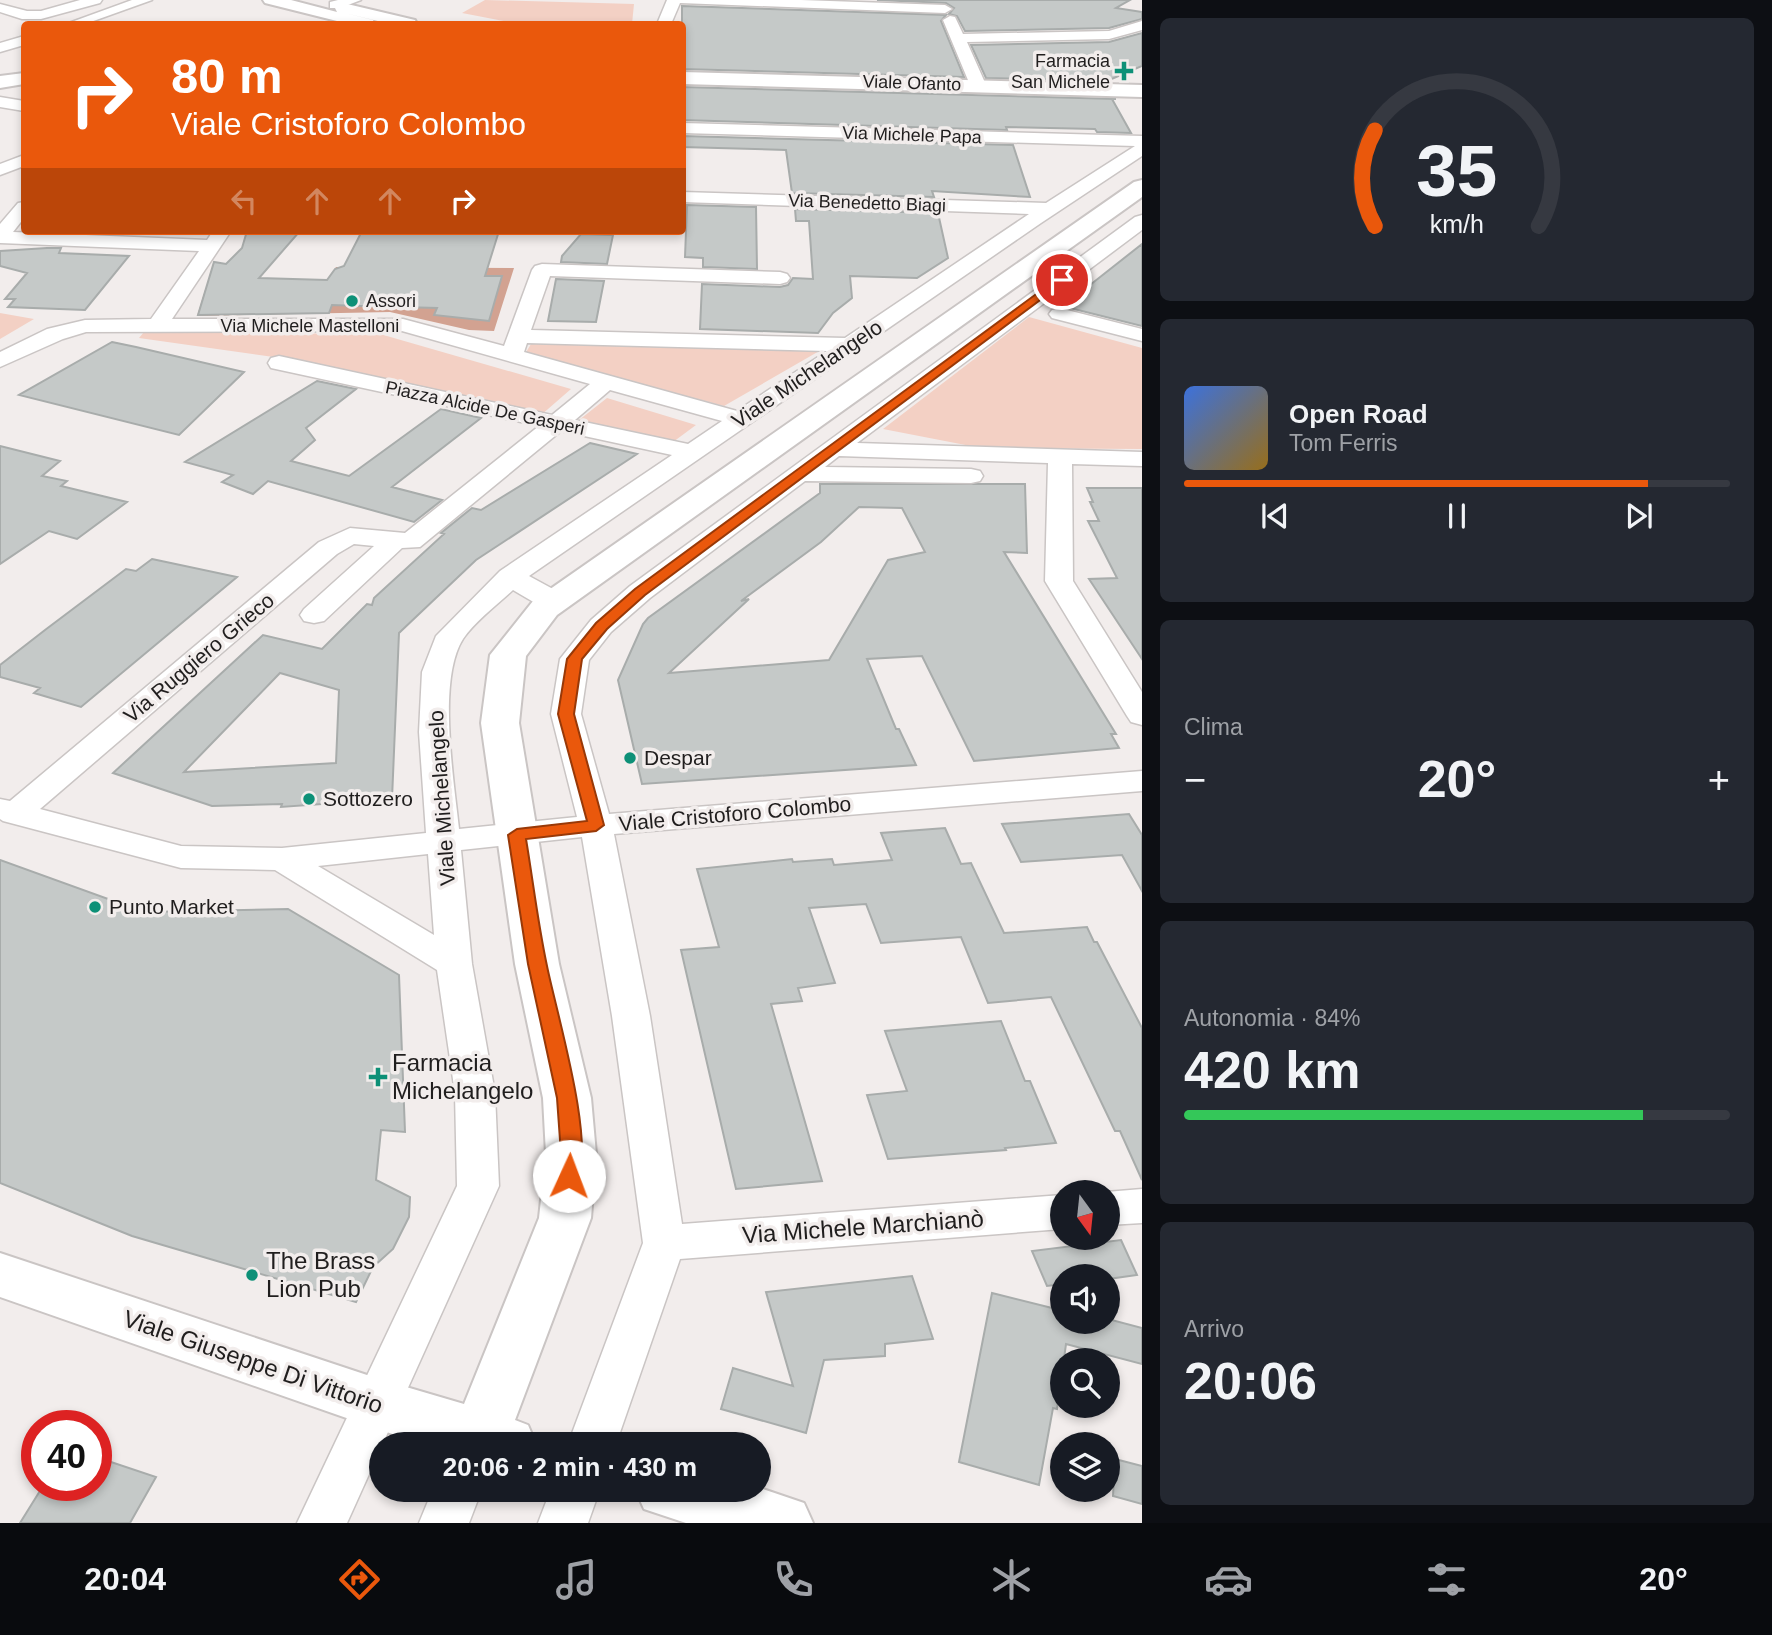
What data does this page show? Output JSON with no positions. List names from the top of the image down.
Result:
{
  "streets": {
    "street": [
      "Viale Ofanto",
      "Via Michele Papa",
      "Via Benedetto Biagi",
      "Via Michele Mastelloni",
      "Viale Michelangelo",
      "Piazza Alcide De Gasperi",
      "Via Ruggiero Grieco",
      "Viale Cristoforo Colombo",
      "Via Michele Marchianò",
      "Viale Giuseppe Di Vittorio"
    ]
  },
  "crossings": [
    ["Via Benedetto Biagi", "Viale Michelangelo"],
    ["Via Michele Mastelloni", "Viale Michelangelo"],
    ["Via Michele Mastelloni", "Via Ruggiero Grieco"],
    ["Viale Michelangelo", "Piazza Alcide De Gasperi"],
    ["Viale Michelangelo", "Viale Cristoforo Colombo"],
    ["Viale Michelangelo", "Viale Giuseppe Di Vittorio"],
    ["Piazza Alcide De Gasperi", "Via Ruggiero Grieco"],
    ["Via Ruggiero Grieco", "Viale Cristoforo Colombo"]
  ],
  "places": {
    "health": ["Farmacia San Michele", "Farmacia Michelangelo"],
    "other": [
      "Assori",
      "Despar",
      "Sottozero",
      "Punto Market",
      "The Brass Lion Pub"
    ]
  },
  "north": "bottom",
  "page": {
    "turn": ["80 m", "Viale Cristoforo Colombo"],
    "song": ["Open Road", "Tom Ferris"],
    "tile": [
      "Clima",
      ["Autonomia · 84%", "420 km"],
      ["Arrivo", "20:06"]
    ],
    "heat": ["−", "20°", "+"],
    "limit": "40",
    "trip": "20:06 · 2 min · 430 m",
    "tabs": ["20:04", "20°"],
    "gauge": ["35", "km/h"]
  }
}
